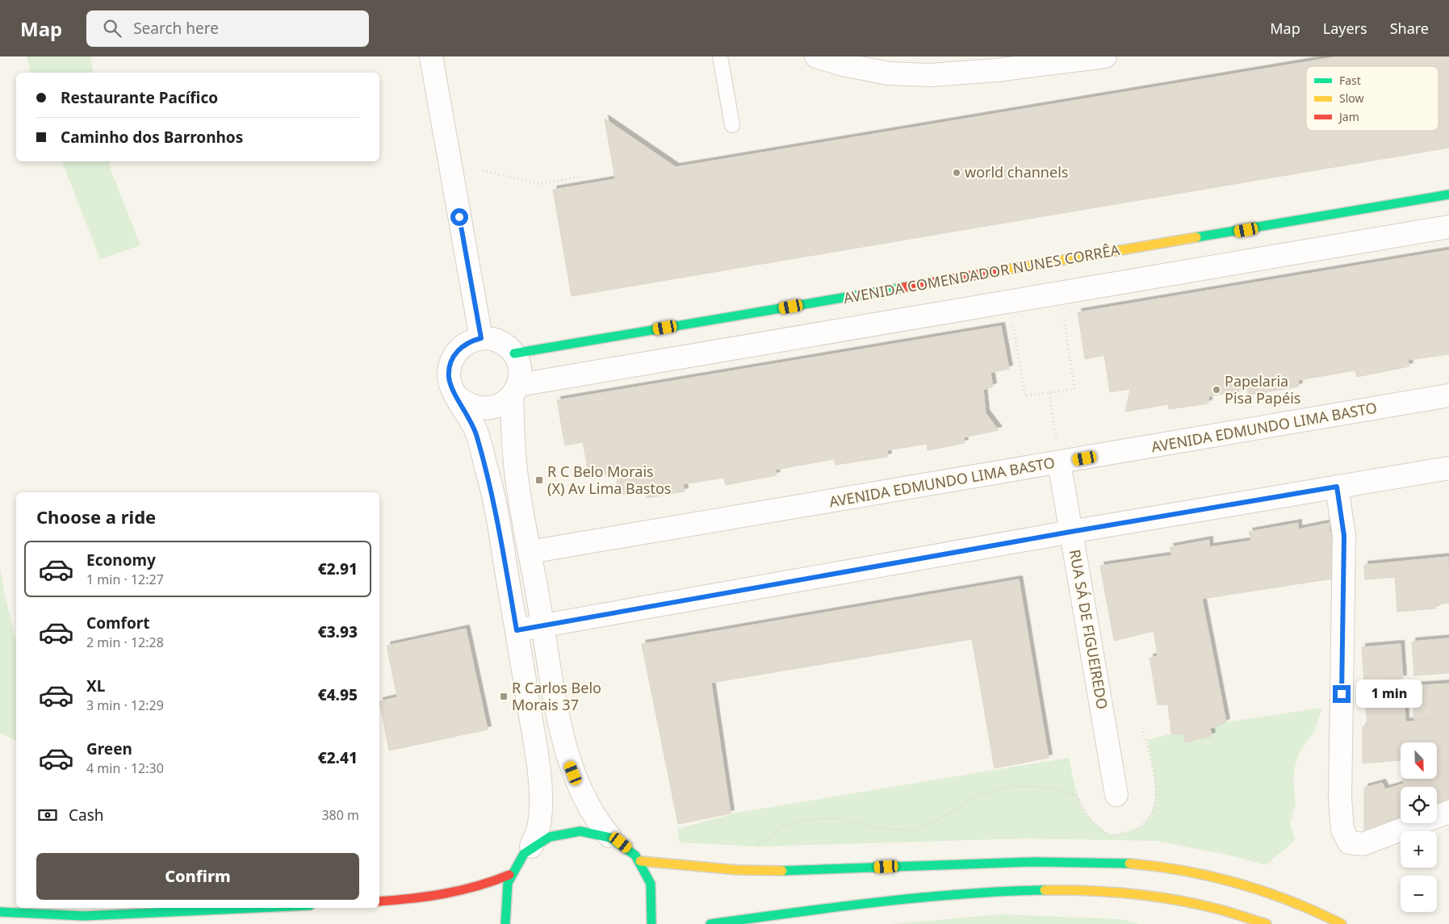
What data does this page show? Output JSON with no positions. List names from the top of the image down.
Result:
{
  "streets": {
    "street": ["AVENIDA COMENDADOR NUNES CORRÊA", "AVENIDA EDMUNDO LIMA BASTO", "RUA SÁ DE FIGUEIREDO"]
  },
  "crossings": [
    ["AVENIDA EDMUNDO LIMA BASTO", "RUA SÁ DE FIGUEIREDO"]
  ],
  "places": {
    "other": ["world channels", "Papelaria Pisa Papéis"],
    "transit": ["R C Belo Morais (X) Av Lima Bastos", "R Carlos Belo Morais 37"]
  },
  "legend": ["Fast", "Slow", "Jam"],
  "north": "bottom",
  "page": {
    "header": "Map",
    "search": "Search here",
    "nav": ["Map", "Layers", "Share"],
    "banner": ["Restaurante Pacífico", "Caminho dos Barronhos"],
    "heading": "Choose a ride",
    "list": [
      {
        "name": "Economy",
        "note": "1 min · 12:27",
        "value": "€2.91"
      },
      {
        "name": "Comfort",
        "note": "2 min · 12:28",
        "value": "€3.93"
      },
      {
        "name": "XL",
        "note": "3 min · 12:29",
        "value": "€4.95"
      },
      {
        "name": "Green",
        "note": "4 min · 12:30",
        "value": "€2.41"
      }
    ],
    "bubble": "1 min",
    "map_buttons": ["+", "−"],
    "pay": ["Cash", "380 m"],
    "buttons": "Confirm"
  }
}
